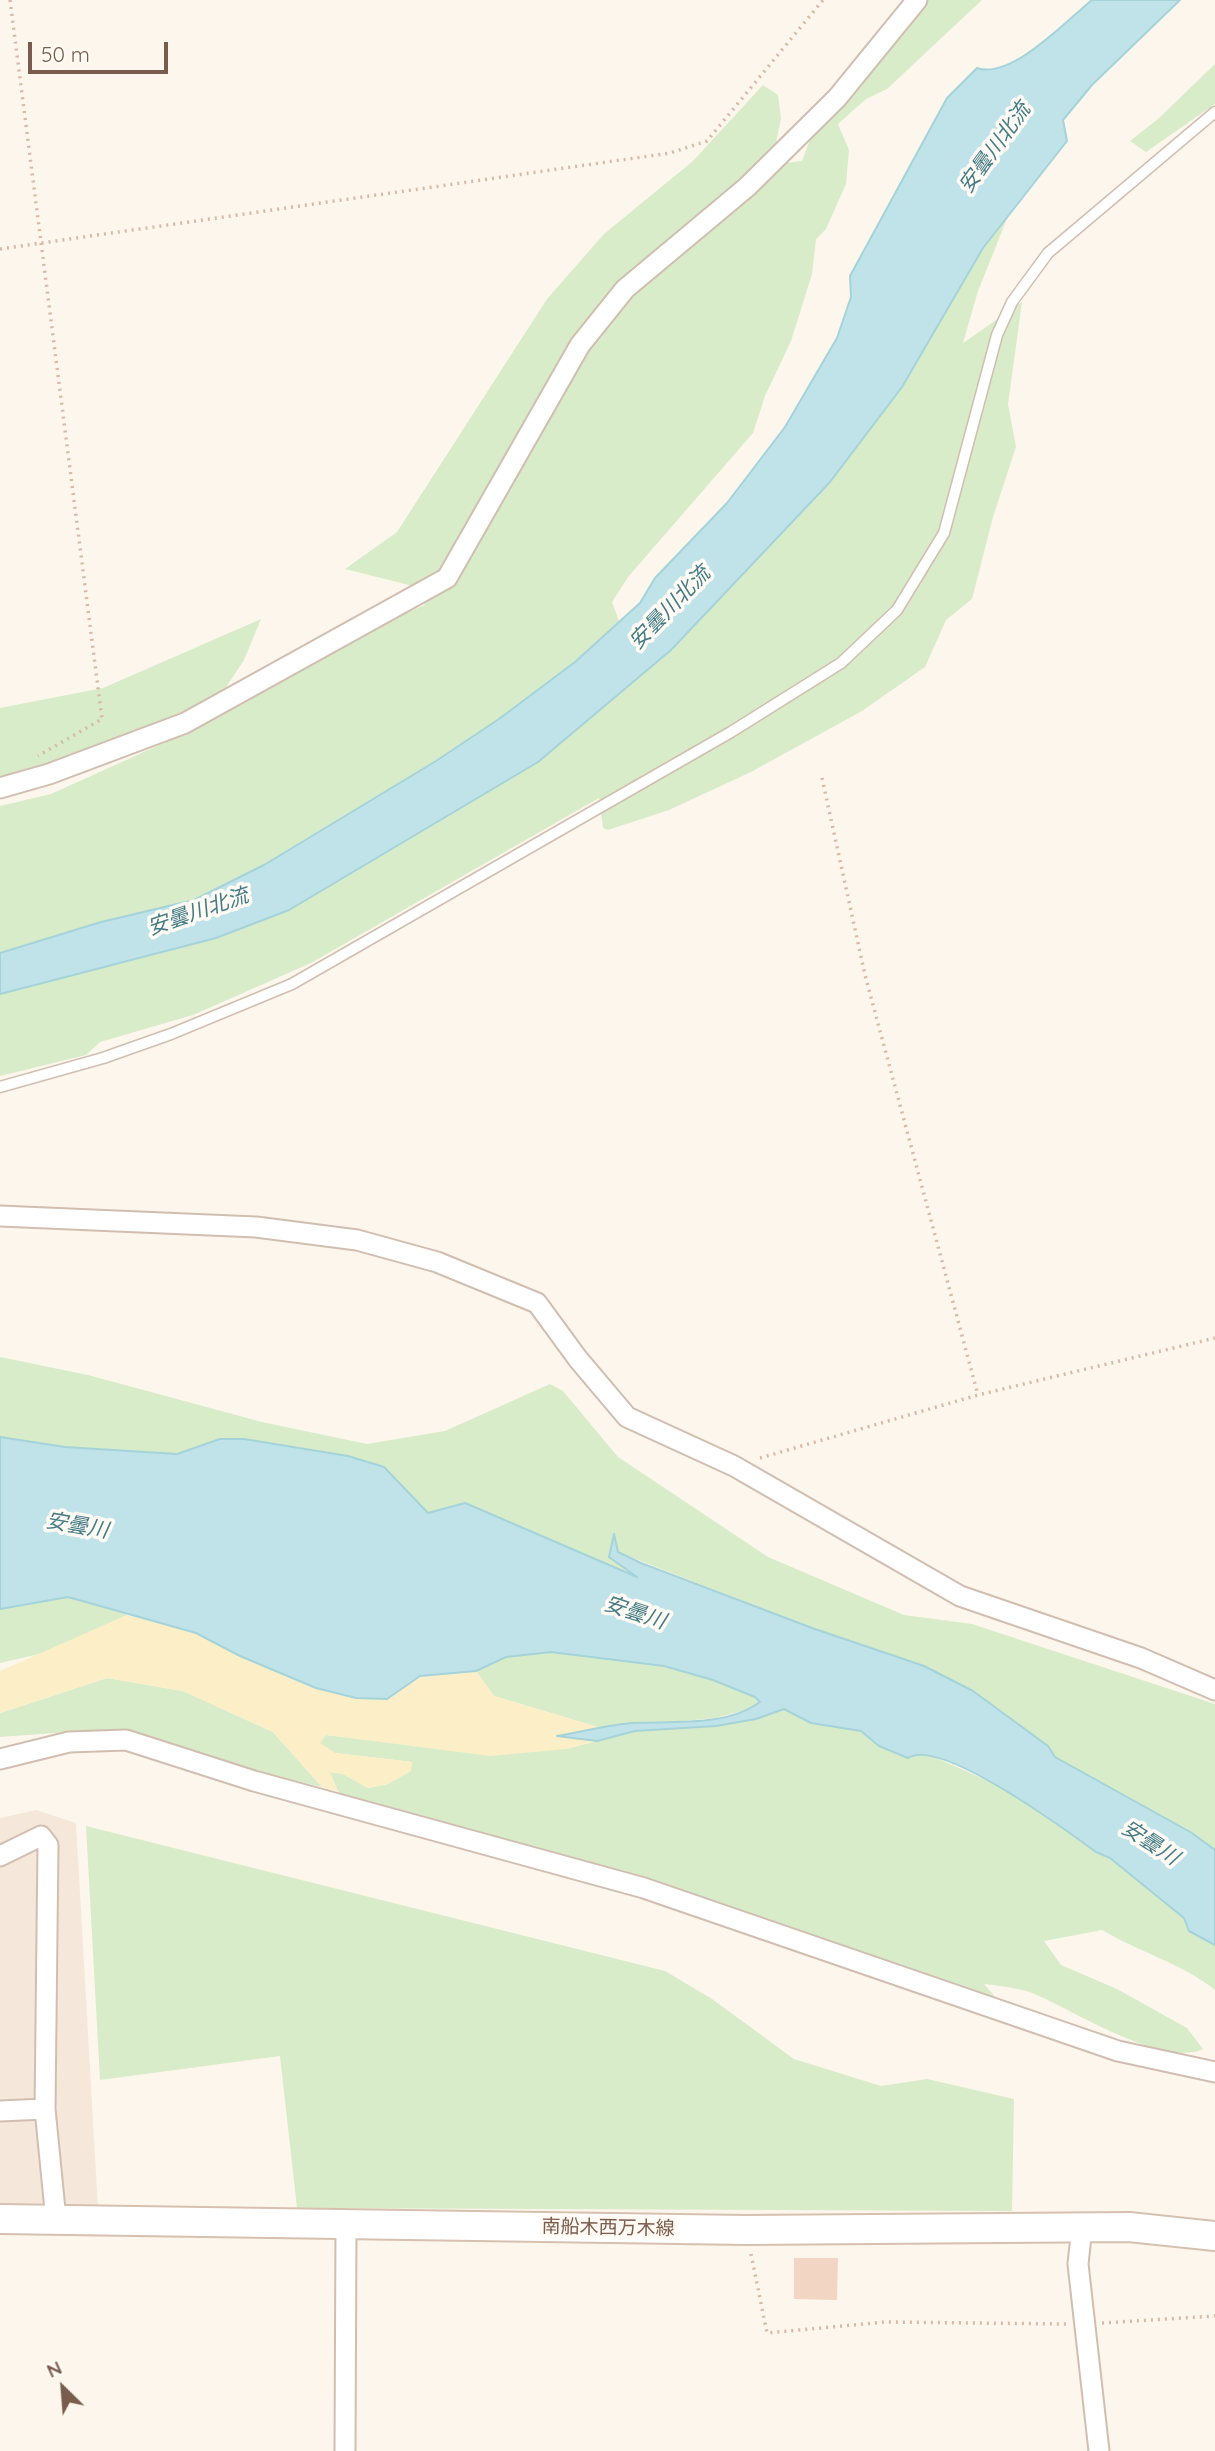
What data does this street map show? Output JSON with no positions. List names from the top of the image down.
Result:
{
  "streets": {
    "main road": ["南船木西万木線"]
  },
  "water": ["安曇川北流", "安曇川"],
  "scale_bar": "50 m",
  "north": "top left"
}
